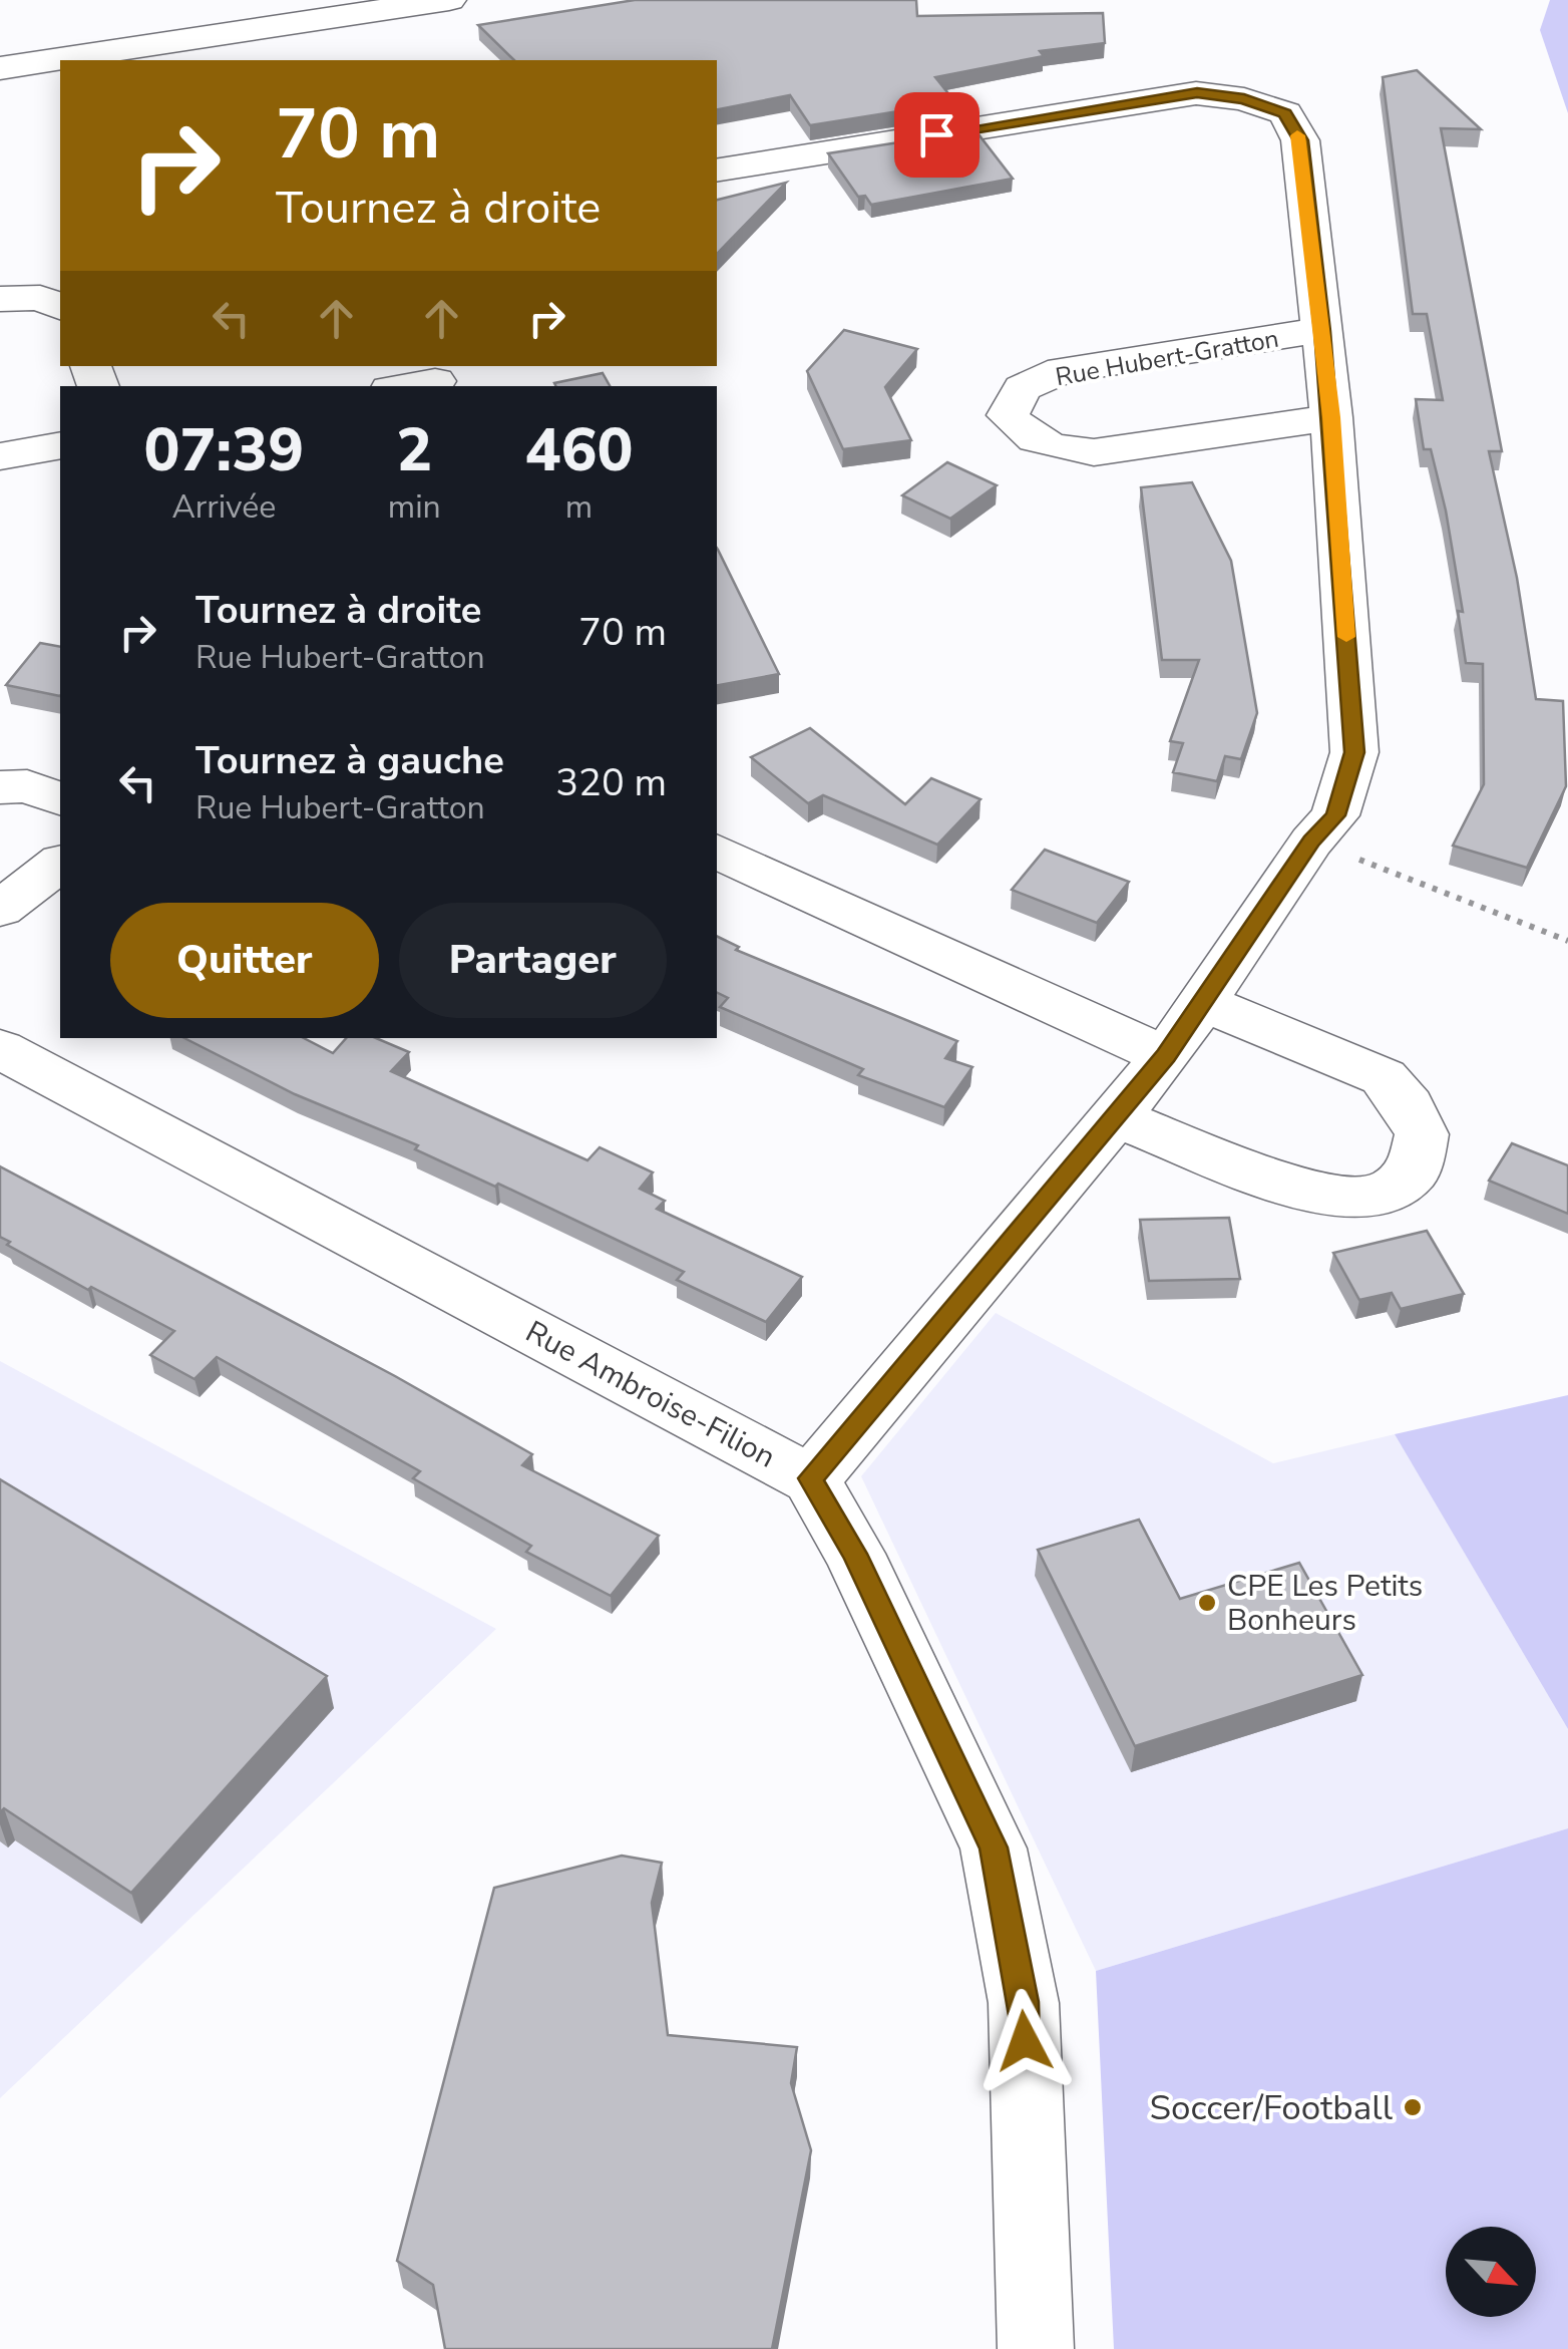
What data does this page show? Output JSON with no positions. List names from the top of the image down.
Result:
{
  "streets": {
    "street": ["Rue Hubert-Gratton", "Rue Ambroise-Filion"]
  },
  "crossings": [
    ["Rue Hubert-Gratton", "Rue Ambroise-Filion"]
  ],
  "places": ["CPE Les Petits Bonheurs", "Soccer/Football"],
  "north": "bottom right",
  "page": {
    "turn": ["70 m", "Tournez à droite"],
    "eta": [
      "07:39",
      "Arrivée",
      "2",
      "min",
      "460",
      "m"
    ],
    "list": [
      {
        "name": "Tournez à droite",
        "note": "Rue Hubert-Gratton",
        "value": "70 m"
      },
      {
        "name": "Tournez à gauche",
        "note": "Rue Hubert-Gratton",
        "value": "320 m"
      }
    ],
    "buttons": ["Quitter", "Partager"]
  }
}
